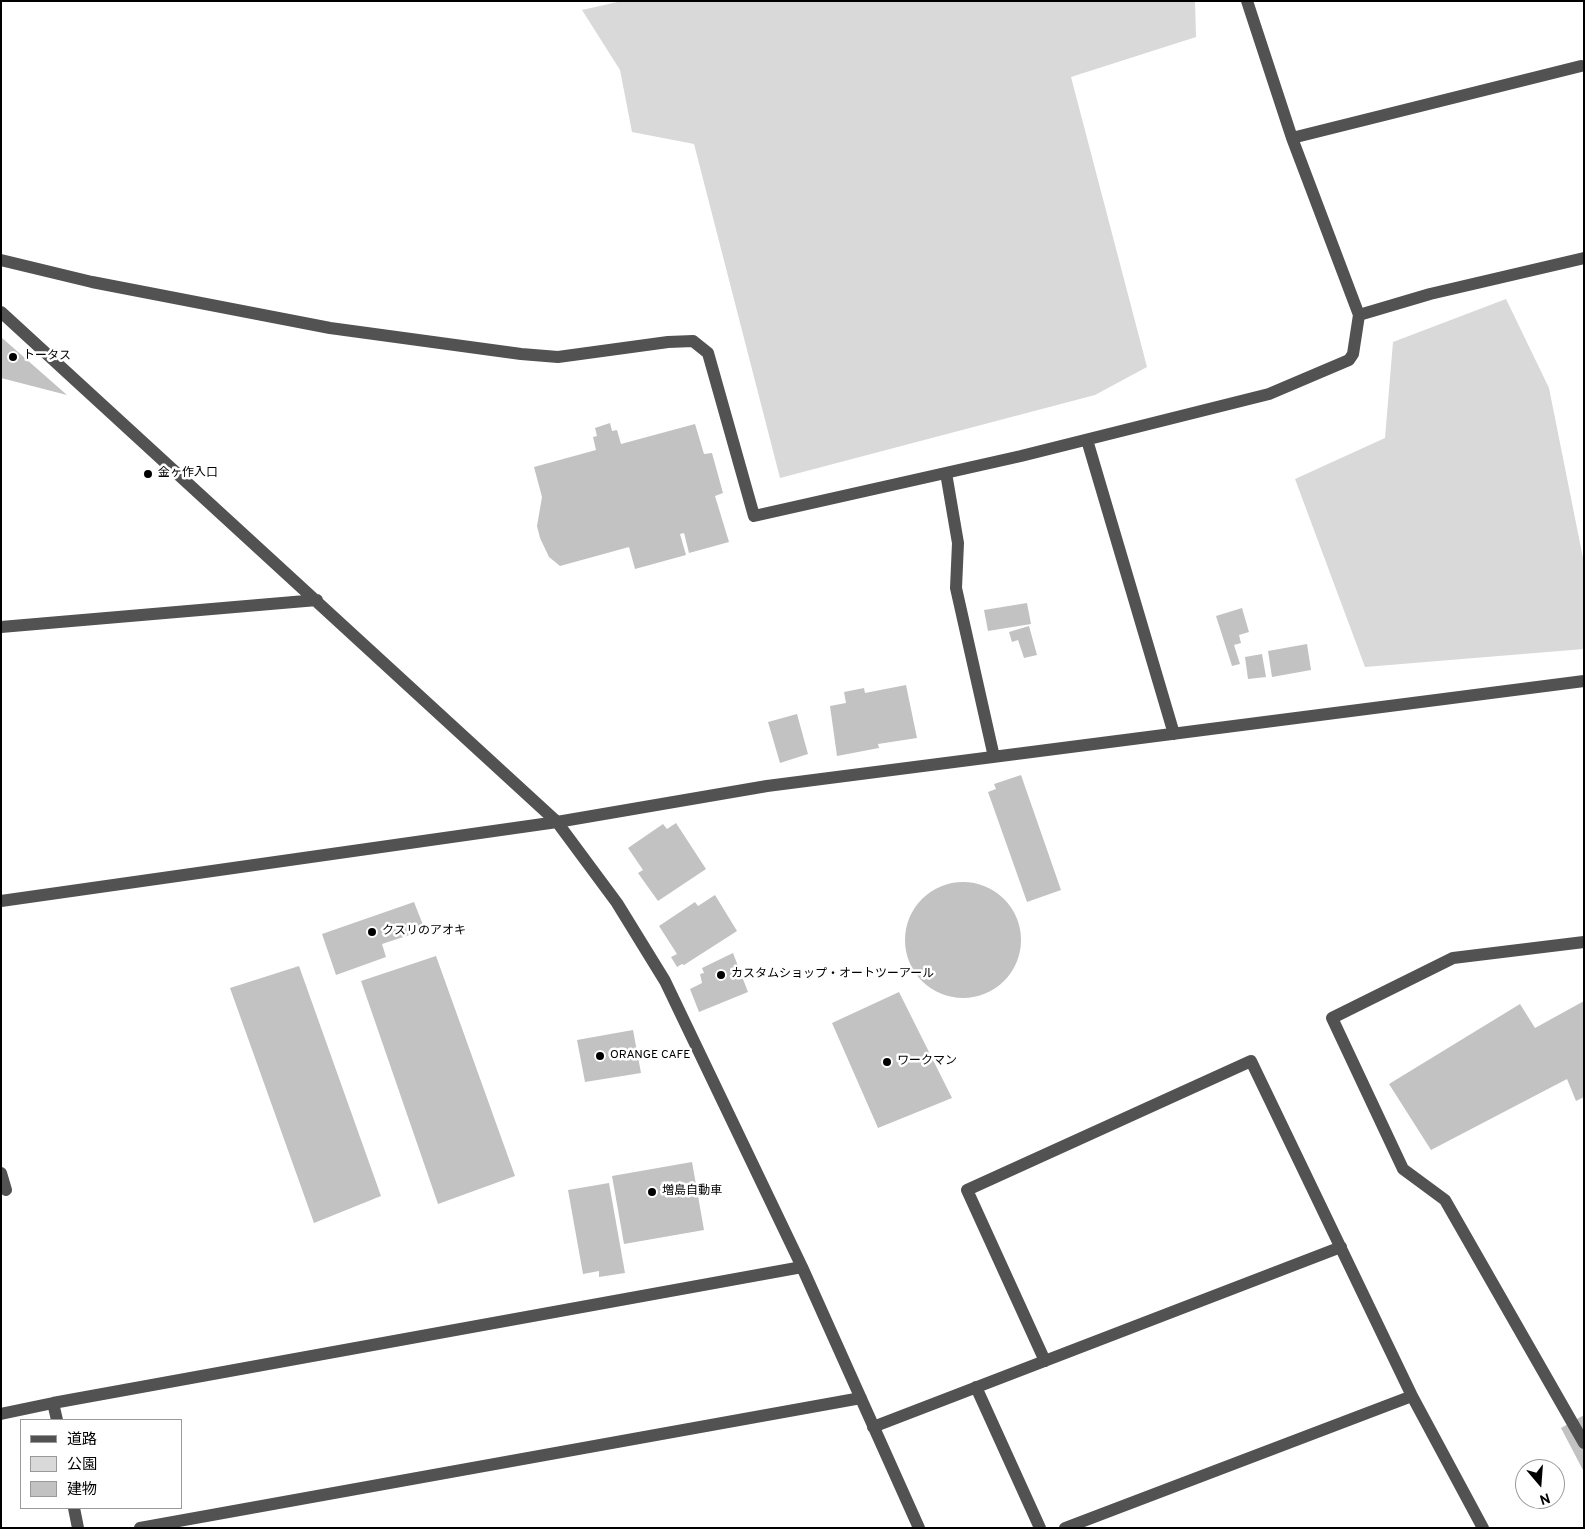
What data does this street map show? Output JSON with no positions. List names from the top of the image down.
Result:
{
  "places": [
    "トータス",
    "金ヶ作入口",
    "クスリのアオキ",
    "カスタムショップ・オートツーアール",
    "ORANGE CAFE",
    "ワークマン",
    "増島自動車"
  ],
  "legend": ["道路", "公園", "建物"],
  "north": "bottom"
}
